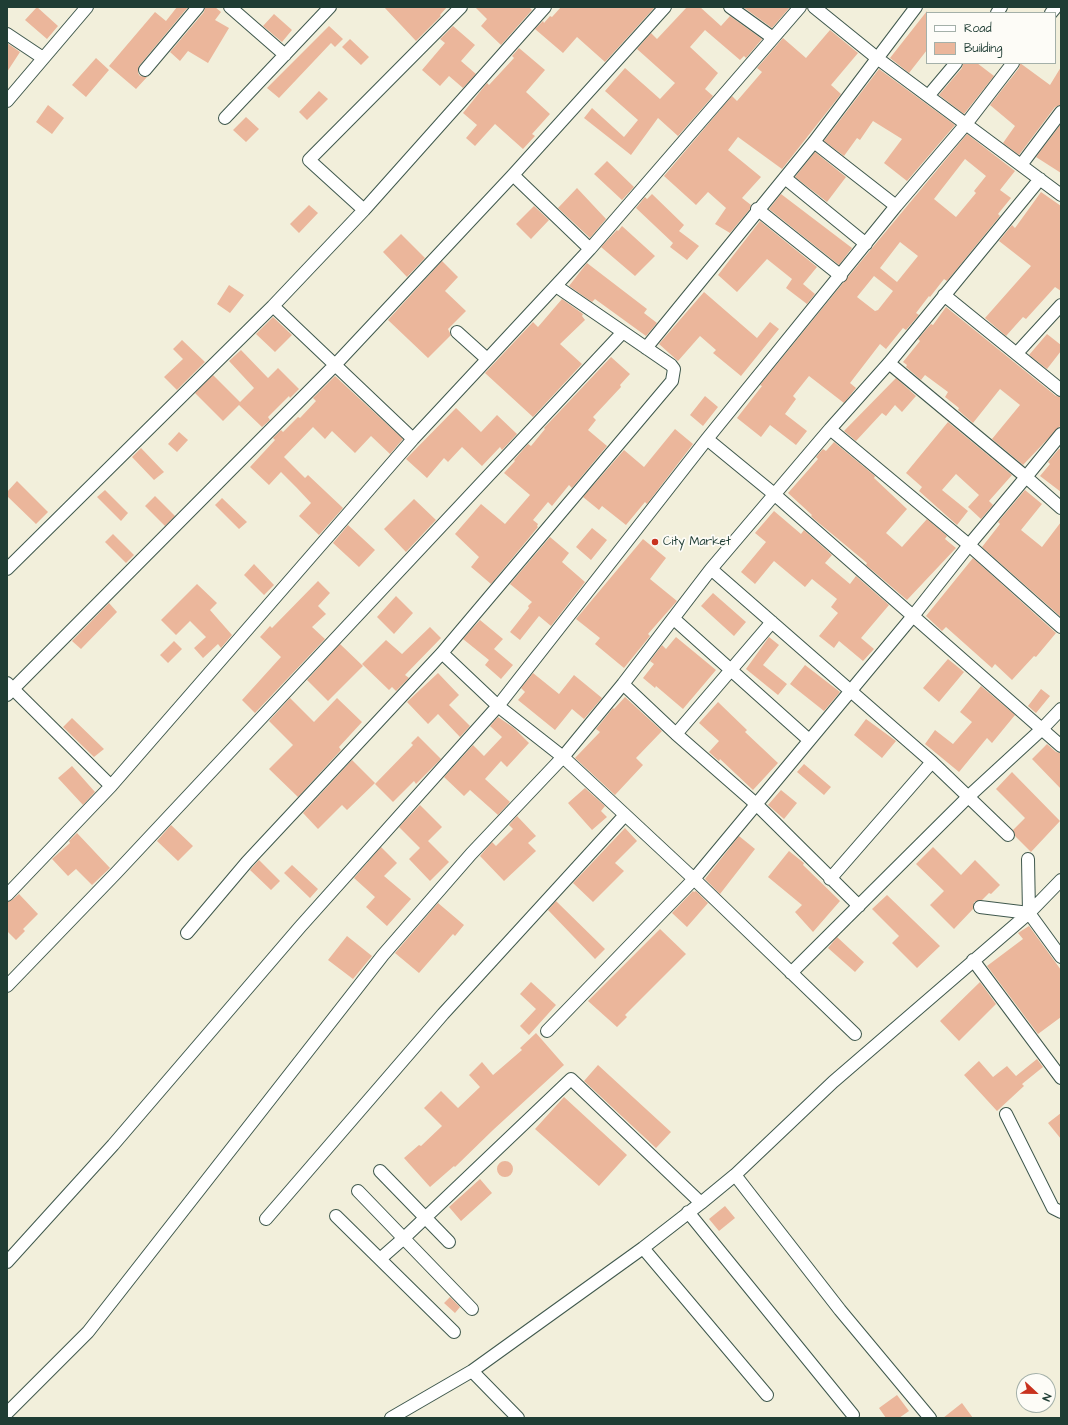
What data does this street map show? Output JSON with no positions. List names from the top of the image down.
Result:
{
  "places": ["City Market"],
  "legend": ["Road", "Building"],
  "north": "right"
}
